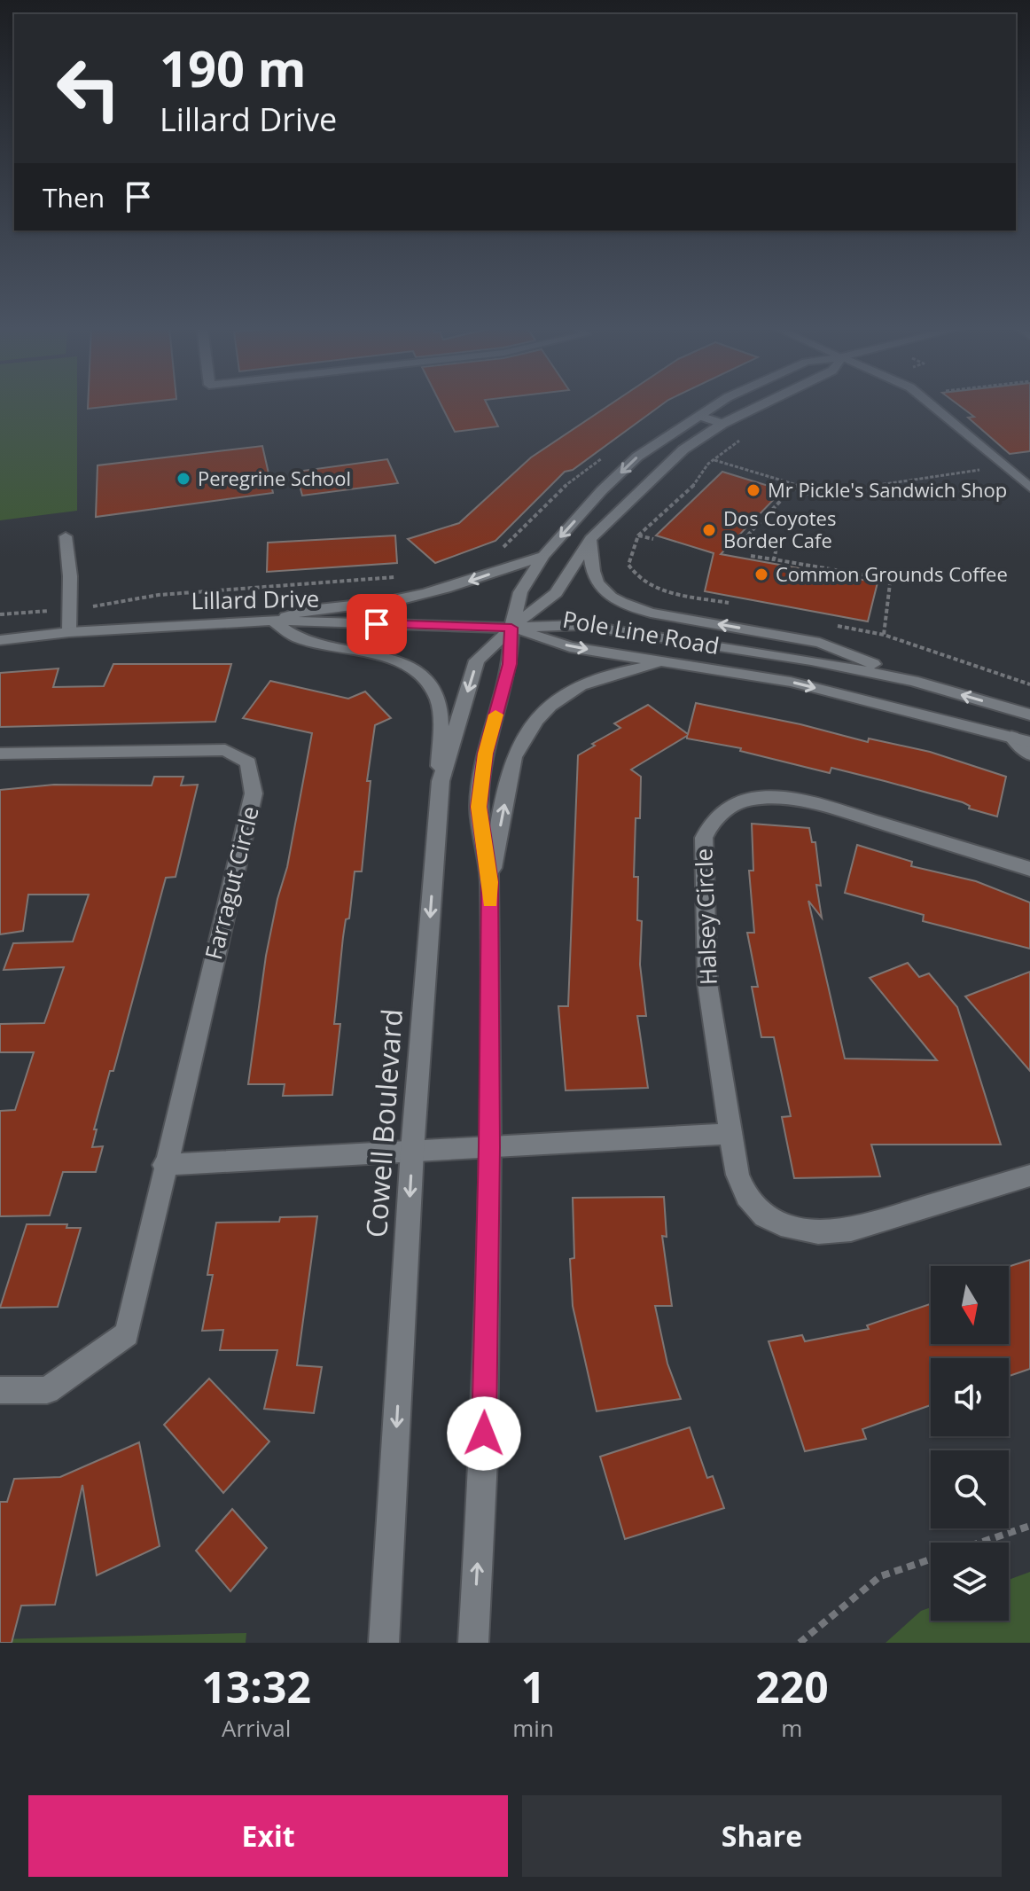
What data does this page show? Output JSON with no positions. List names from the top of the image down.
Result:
{
  "streets": {
    "main road": [
      "Lillard Drive",
      "Pole Line Road",
      "Farragut Circle",
      "Halsey Circle",
      "Cowell Boulevard"
    ]
  },
  "crossings": [
    ["Lillard Drive", "Pole Line Road"],
    ["Lillard Drive", "Cowell Boulevard"],
    ["Pole Line Road", "Cowell Boulevard"]
  ],
  "places": [
    "Peregrine School",
    "Mr Pickle's Sandwich Shop",
    "Dos Coyotes Border Cafe",
    "Common Grounds Coffee"
  ],
  "north": "bottom",
  "page": {
    "turn": ["190 m", "Lillard Drive"],
    "then": "Then",
    "eta": [
      "13:32",
      "Arrival",
      "1",
      "min",
      "220",
      "m"
    ],
    "buttons": ["Exit", "Share"]
  }
}
